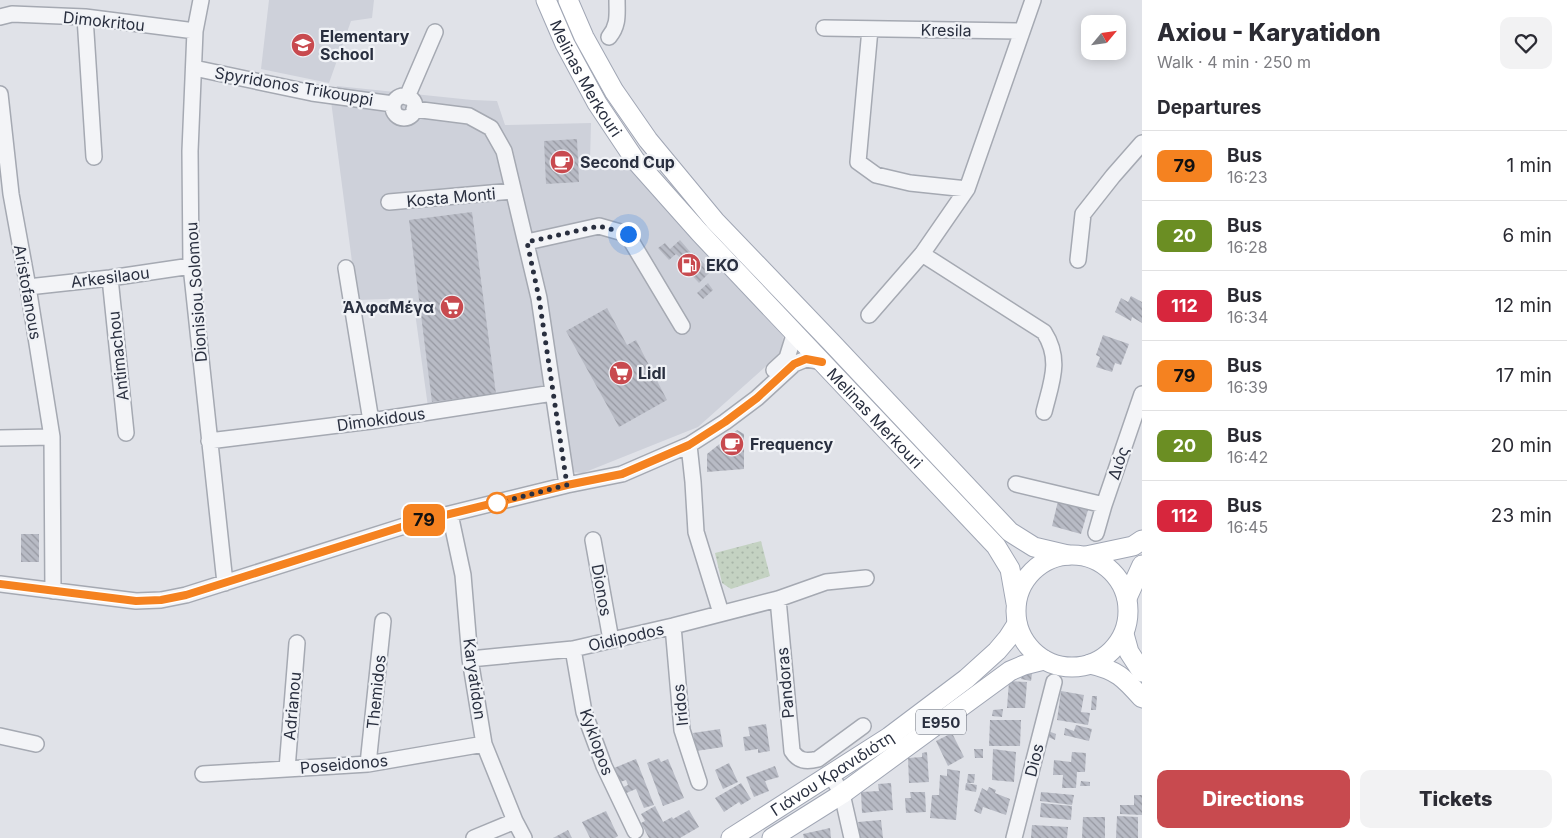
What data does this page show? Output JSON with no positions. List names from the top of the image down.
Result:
{
  "streets": {
    "main road": ["Melinas Merkouri", "E950", "Γιάνου Κρανιδιότη"],
    "street": [
      "Dimokritou",
      "Kresila",
      "Spyridonos Trikouppi",
      "Kosta Monti",
      "Arkesilaou",
      "Aristofanous",
      "Dionisiou Solomou",
      "Antimachou",
      "Dimokidous",
      "Διός",
      "Dionos",
      "Oidipodos",
      "Karyatidon",
      "Pandoras",
      "Themidos",
      "Iridos",
      "Adrianou",
      "Kyklopos",
      "Dios",
      "Poseidonos"
    ]
  },
  "crossings": [
    ["Dimokritou", "Dionisiou Solomou"],
    ["Melinas Merkouri", "Γιάνου Κρανιδιότη"],
    ["Spyridonos Trikouppi", "Kosta Monti"],
    ["Spyridonos Trikouppi", "Dionisiou Solomou"],
    ["Kosta Monti", "Dimokidous"],
    ["Arkesilaou", "Aristofanous"],
    ["Arkesilaou", "Dionisiou Solomou"],
    ["Arkesilaou", "Antimachou"],
    ["Dionisiou Solomou", "Dimokidous"],
    ["Dionos", "Oidipodos"],
    ["Oidipodos", "Karyatidon"],
    ["Oidipodos", "Pandoras"],
    ["Oidipodos", "Iridos"],
    ["Oidipodos", "Kyklopos"],
    ["Karyatidon", "Poseidonos"],
    ["Themidos", "Poseidonos"],
    ["Adrianou", "Poseidonos"]
  ],
  "places": {
    "school or university": ["Elementary School"],
    "cafe": ["Second Cup", "Frequency"],
    "fuel station": ["EKO"],
    "supermarket": ["ΆλφαΜέγα", "Lidl"]
  },
  "lines": ["bus line 79"],
  "north": "top right",
  "page": {
    "on_map": "79",
    "heading": [
      ["Axiou - Karyatidon", "Walk · 4 min · 250 m"],
      "Departures"
    ],
    "list": [
      {
        "mark": "79",
        "name": "Bus",
        "note": "16:23",
        "value": "1 min"
      },
      {
        "mark": "20",
        "name": "Bus",
        "note": "16:28",
        "value": "6 min"
      },
      {
        "mark": "112",
        "name": "Bus",
        "note": "16:34",
        "value": "12 min"
      },
      {
        "mark": "79",
        "name": "Bus",
        "note": "16:39",
        "value": "17 min"
      },
      {
        "mark": "20",
        "name": "Bus",
        "note": "16:42",
        "value": "20 min"
      },
      {
        "mark": "112",
        "name": "Bus",
        "note": "16:45",
        "value": "23 min"
      }
    ],
    "buttons": ["Directions", "Tickets"]
  }
}
